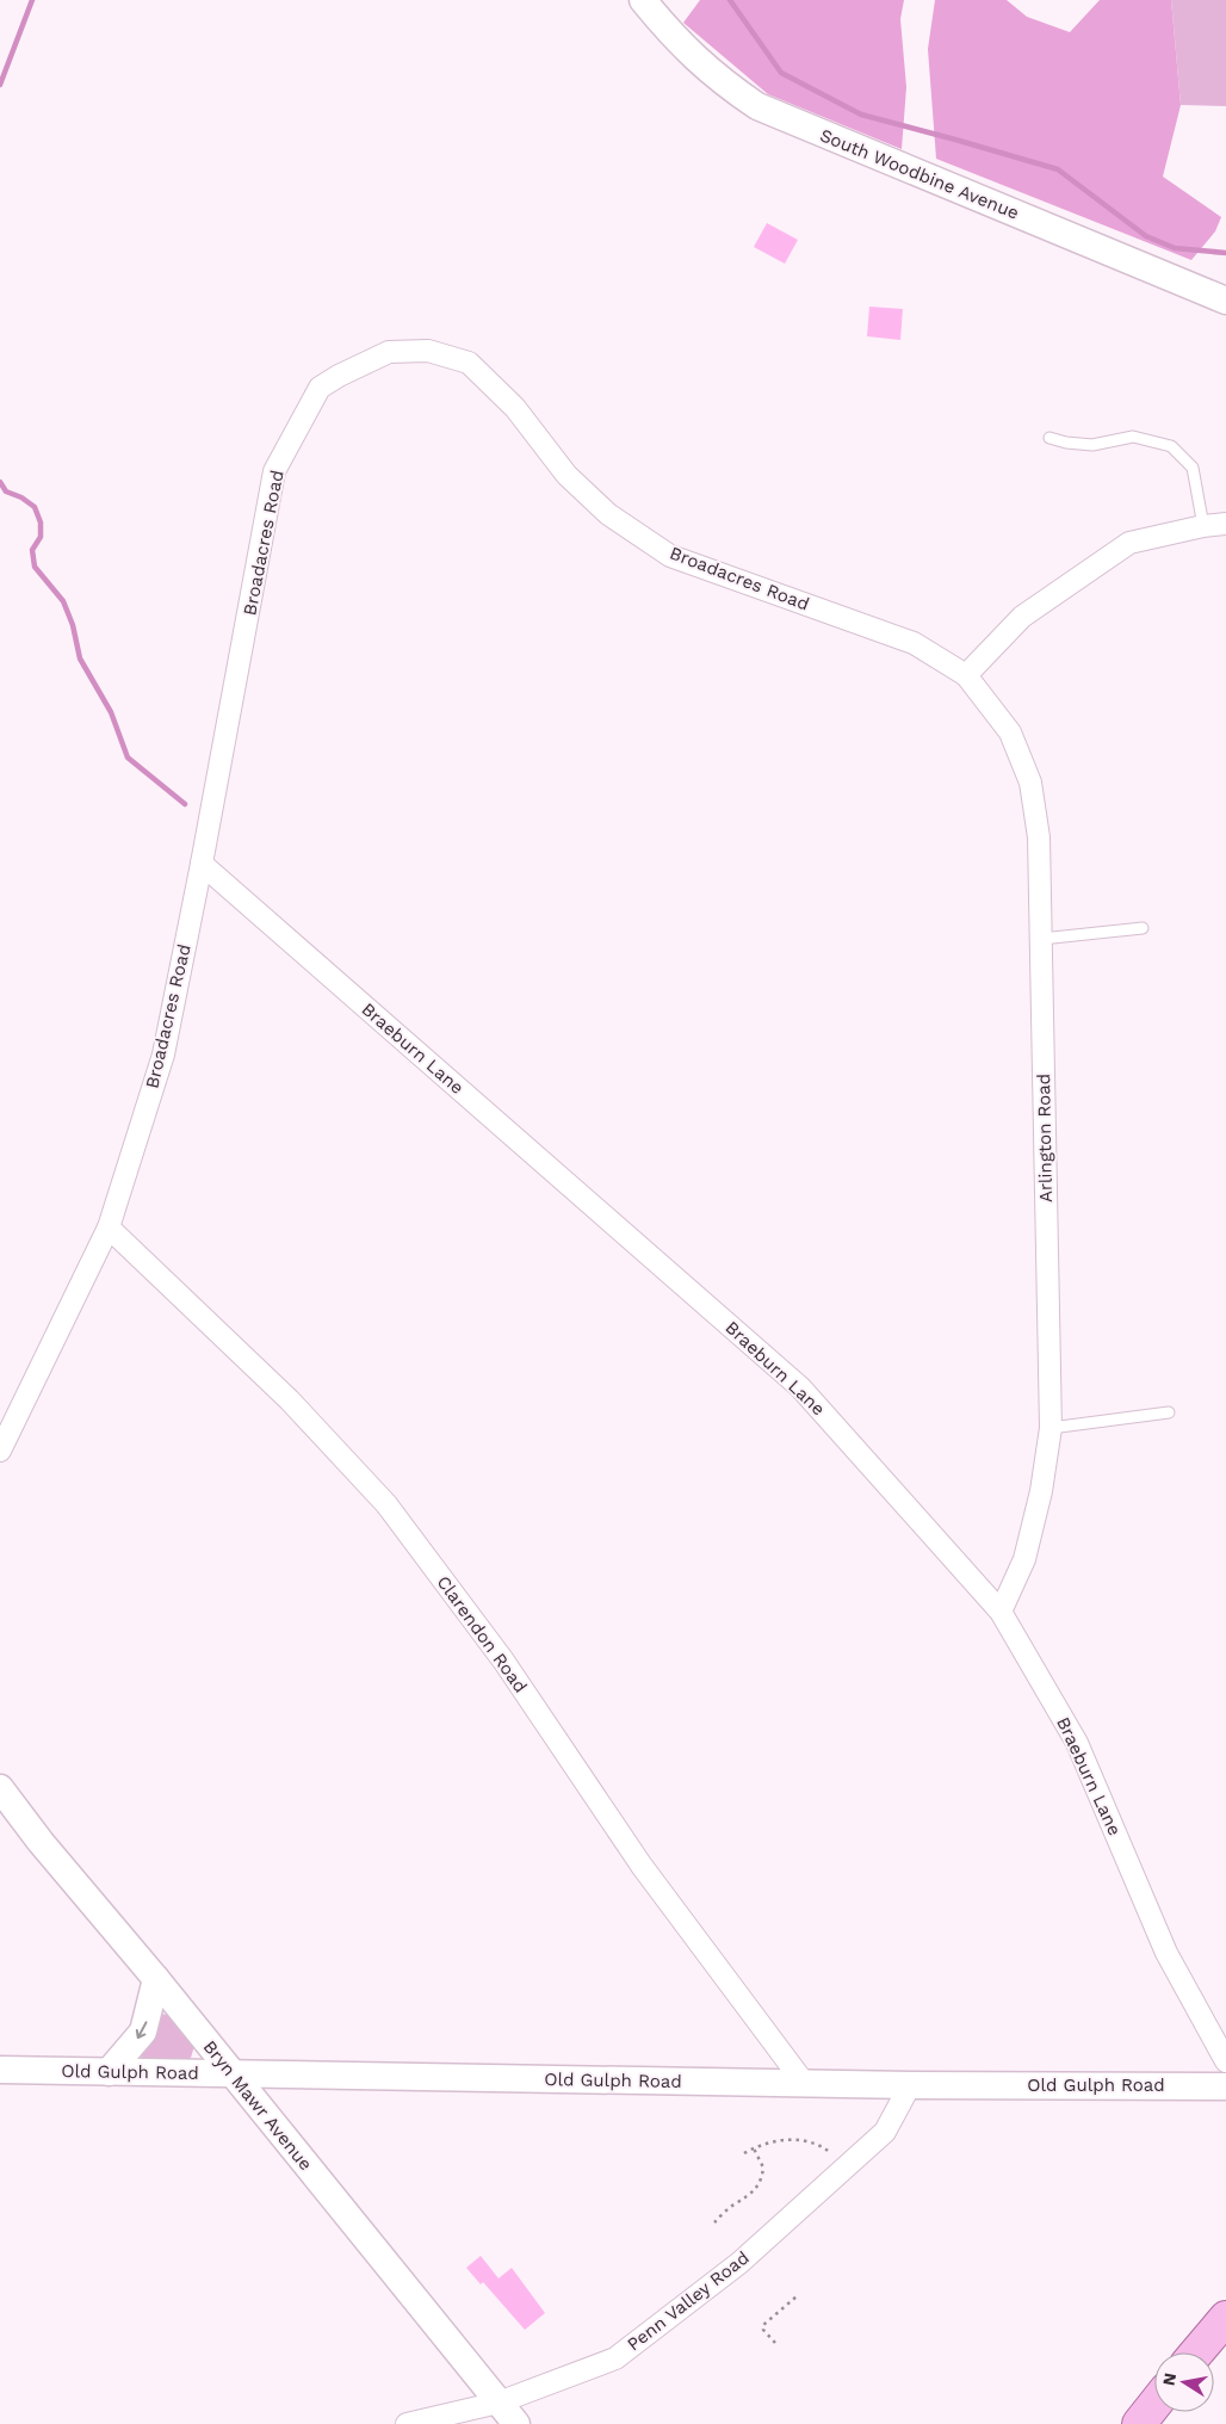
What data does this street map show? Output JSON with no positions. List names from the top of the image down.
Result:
{
  "streets": {
    "street": [
      "South Woodbine Avenue",
      "Broadacres Road",
      "Braeburn Lane",
      "Arlington Road",
      "Clarendon Road",
      "Old Gulph Road",
      "Bryn Mawr Avenue",
      "Penn Valley Road"
    ]
  },
  "crossings": [
    ["Broadacres Road", "Braeburn Lane"],
    ["Broadacres Road", "Arlington Road"],
    ["Broadacres Road", "Clarendon Road"],
    ["Braeburn Lane", "Arlington Road"],
    ["Clarendon Road", "Old Gulph Road"],
    ["Old Gulph Road", "Bryn Mawr Avenue"],
    ["Old Gulph Road", "Penn Valley Road"],
    ["Bryn Mawr Avenue", "Penn Valley Road"]
  ],
  "north": "left"
}
